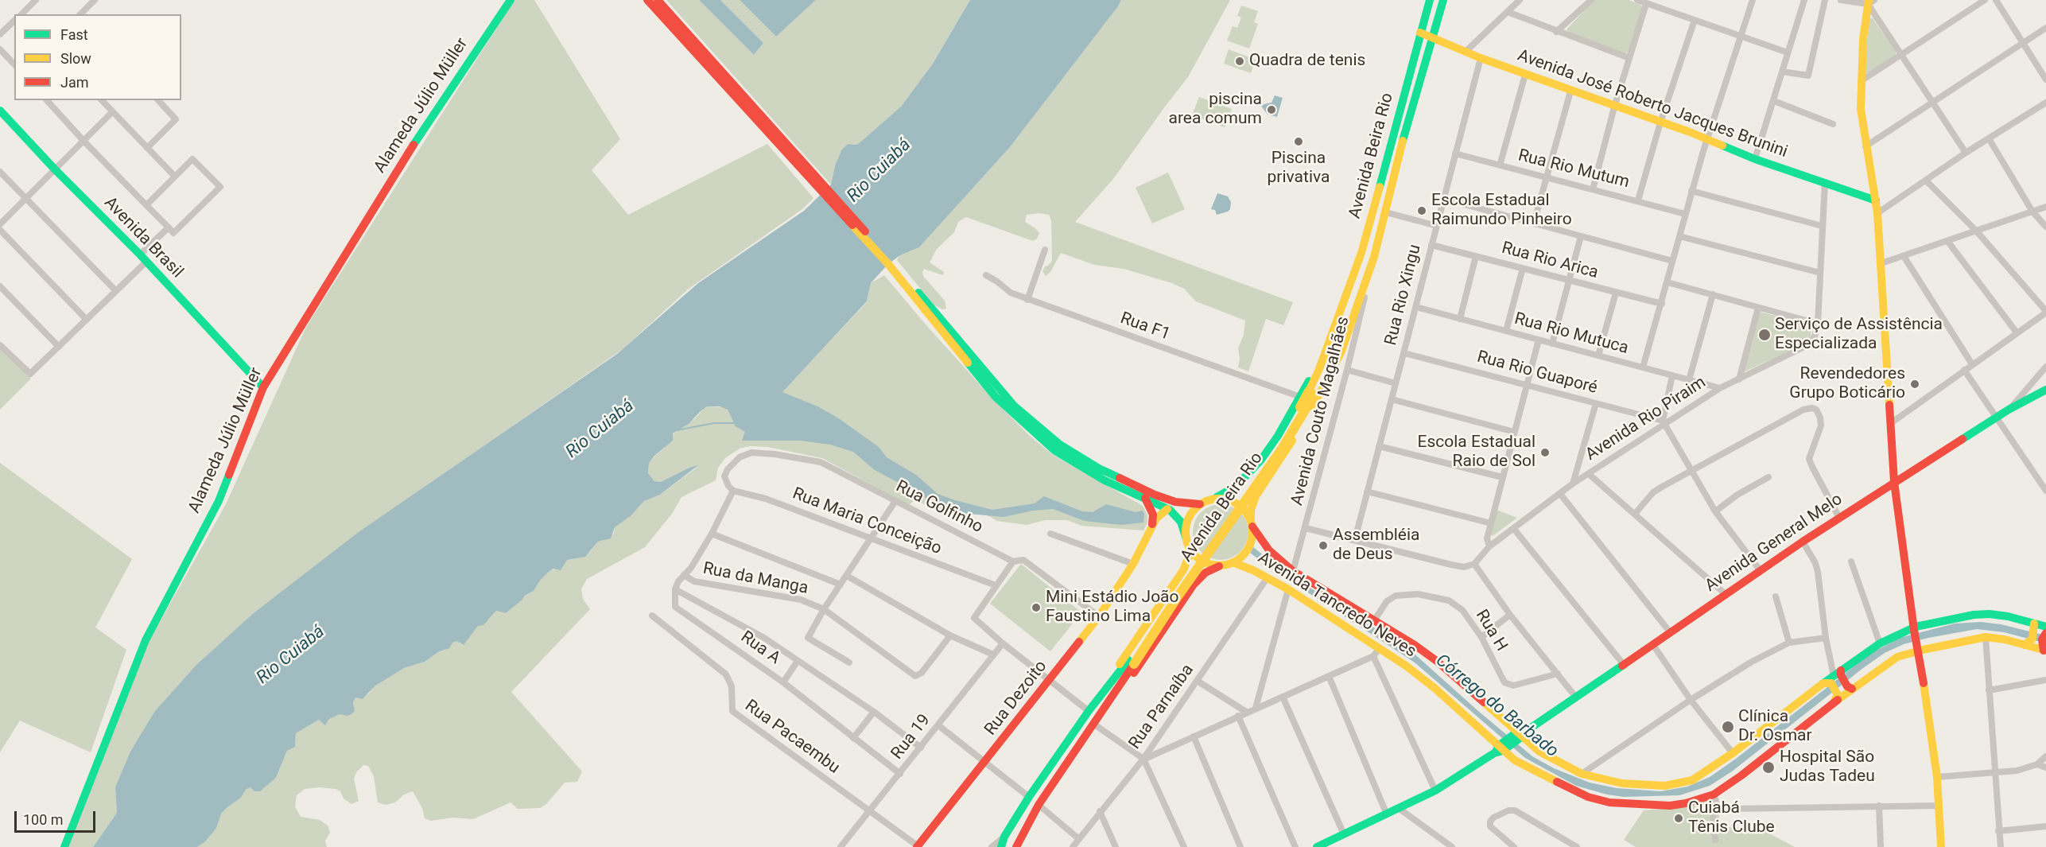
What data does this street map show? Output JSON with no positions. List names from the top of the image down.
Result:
{
  "streets": {
    "main road": [
      "Avenida José Roberto Jacques Brunini",
      "Alameda Júlio Müller",
      "Avenida Beira Rio",
      "Avenida Brasil",
      "Avenida General Melo",
      "Avenida Tancredo Neves",
      "Rua Dezoito"
    ],
    "street": [
      "Rua Rio Mutum",
      "Rua Rio Arica",
      "Rua Rio Xingu",
      "Rua F1",
      "Rua Rio Mutuca",
      "Rua Rio Guaporé",
      "Avenida Couto Magalhães",
      "Avenida Rio Piraim",
      "Rua Golfinho",
      "Rua Maria Conceição",
      "Rua da Manga",
      "Rua H",
      "Rua A",
      "Rua Parnaíba",
      "Rua Pacaembu",
      "Rua 19"
    ]
  },
  "crossings": [
    ["Avenida José Roberto Jacques Brunini", "Avenida Beira Rio"],
    ["Avenida José Roberto Jacques Brunini", "Rua Rio Xingu"],
    ["Alameda Júlio Müller", "Avenida Brasil"],
    ["Avenida Beira Rio", "Rua F1"],
    ["Avenida Beira Rio", "Avenida Couto Magalhães"],
    ["Avenida Beira Rio", "Avenida Tancredo Neves"],
    ["Rua Rio Mutum", "Rua Rio Xingu"],
    ["Rua Rio Arica", "Rua Rio Xingu"],
    ["Rua Rio Xingu", "Rua Rio Mutuca"],
    ["Rua Rio Xingu", "Rua Rio Guaporé"],
    ["Rua Rio Mutuca", "Avenida Rio Piraim"],
    ["Rua Rio Guaporé", "Avenida Rio Piraim"],
    ["Avenida Couto Magalhães", "Avenida Tancredo Neves"],
    ["Rua Golfinho", "Rua Maria Conceição"],
    ["Rua Golfinho", "Rua Dezoito"],
    ["Avenida General Melo", "Avenida Tancredo Neves"],
    ["Avenida Tancredo Neves", "Rua H"],
    ["Avenida Tancredo Neves", "Rua Parnaíba"],
    ["Rua A", "Rua 19"],
    ["Rua Dezoito", "Rua Pacaembu"],
    ["Rua Pacaembu", "Rua 19"]
  ],
  "water": ["Rio Cuiabá", "Córrego do Barbado"],
  "places": [
    "Quadra de tenis",
    "piscina area comum",
    "Piscina privativa",
    "Escola Estadual Raimundo Pinheiro",
    "Serviço de Assistência Especializada",
    "Revendedores Grupo Boticário",
    "Escola Estadual Raio de Sol",
    "Assembléia de Deus",
    "Mini Estádio João Faustino Lima",
    "Clínica Dr. Osmar",
    "Hospital São Judas Tadeu",
    "Cuiabá Tênis Clube"
  ],
  "legend": ["Fast", "Slow", "Jam"],
  "scale_bar": "100 m"
}
